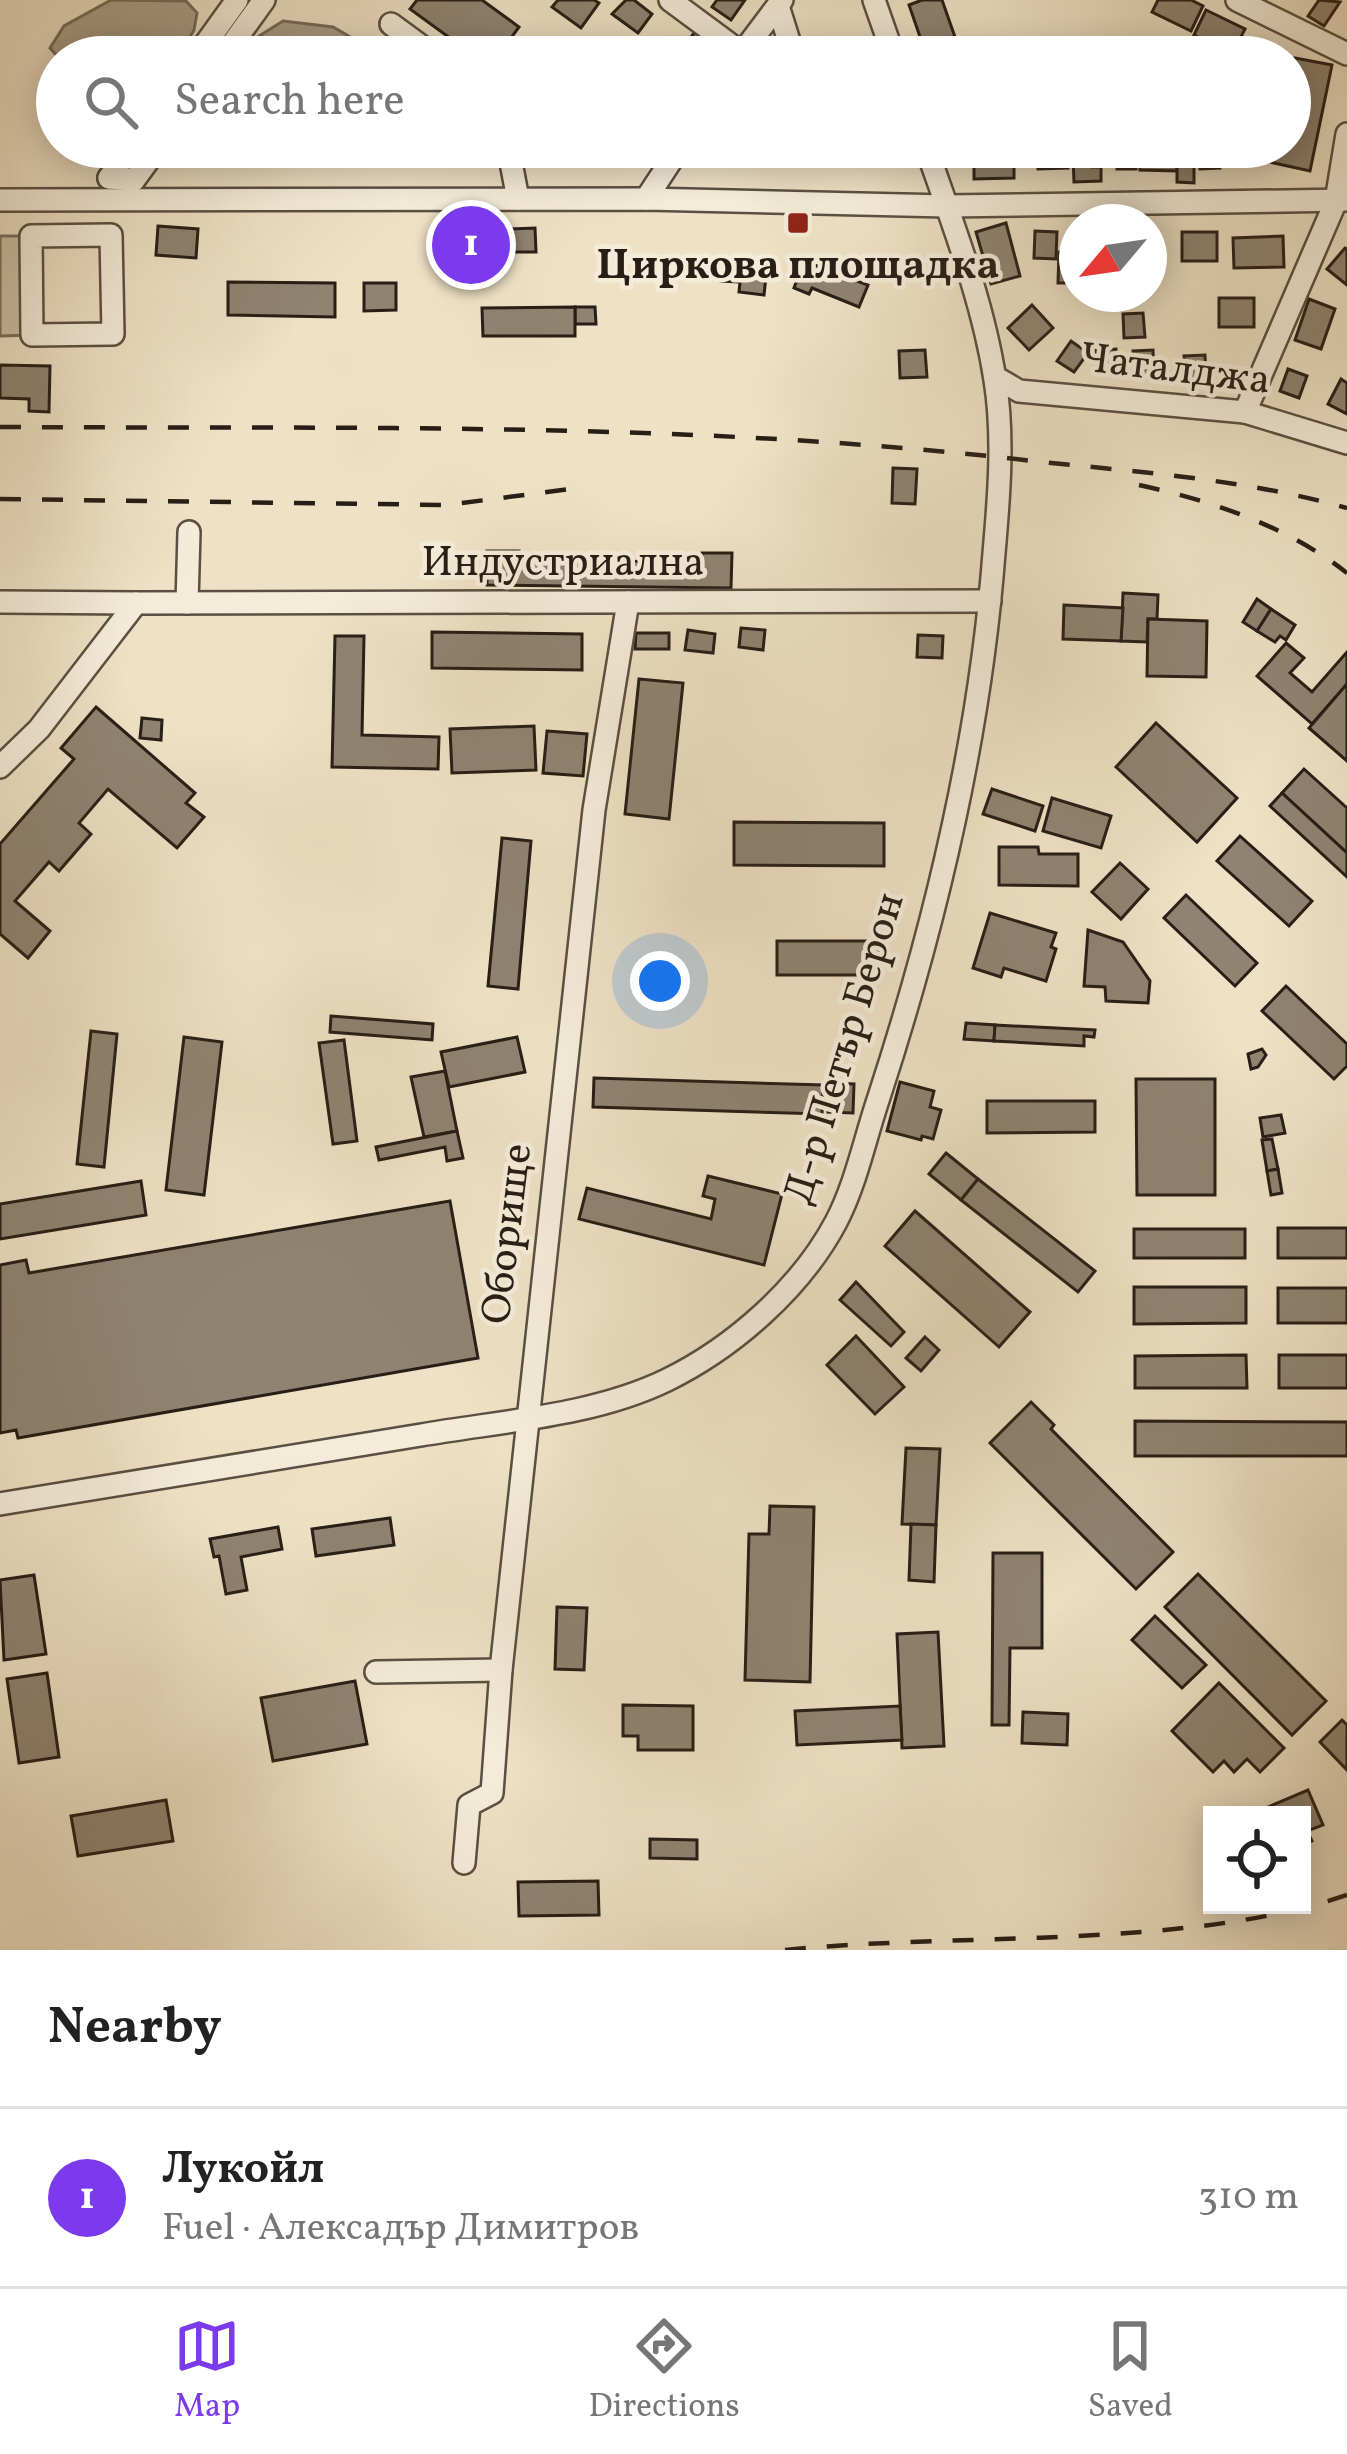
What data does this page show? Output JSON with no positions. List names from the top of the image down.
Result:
{
  "streets": {
    "street": [
      "Чаталджа",
      "Индустриална",
      "Д-р Петър Берон",
      "Оборище"
    ]
  },
  "crossings": [
    ["Чаталджа", "Д-р Петър Берон"],
    ["Индустриална", "Д-р Петър Берон"],
    ["Индустриална", "Оборище"],
    ["Д-р Петър Берон", "Оборище"]
  ],
  "places": {
    "transit": ["Циркова площадка"]
  },
  "north": "bottom left",
  "page": {
    "search": "Search here",
    "pins": "1",
    "heading": "Nearby",
    "list": [
      {
        "mark": "1",
        "name": "Лукойл",
        "note": "Fuel · Алексадър Димитров",
        "value": "310 m"
      }
    ],
    "nav": ["Map", "Directions", "Saved"]
  }
}
